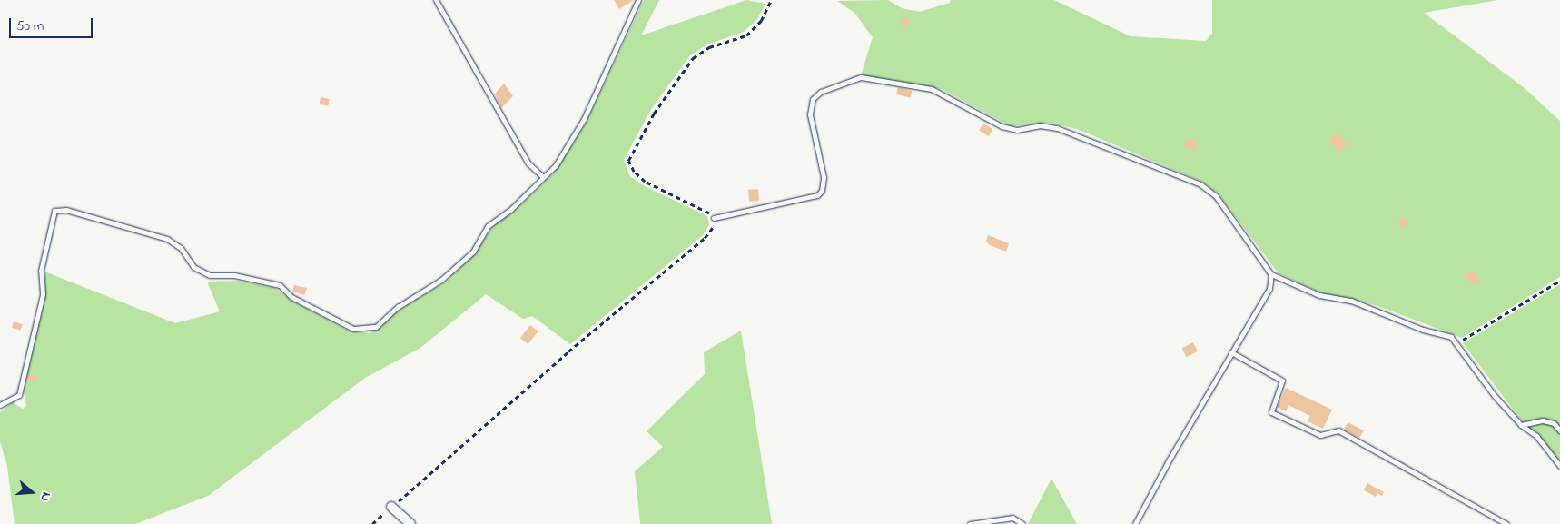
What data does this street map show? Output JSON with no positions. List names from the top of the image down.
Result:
{
  "scale_bar": "50 m",
  "north": "right"
}
